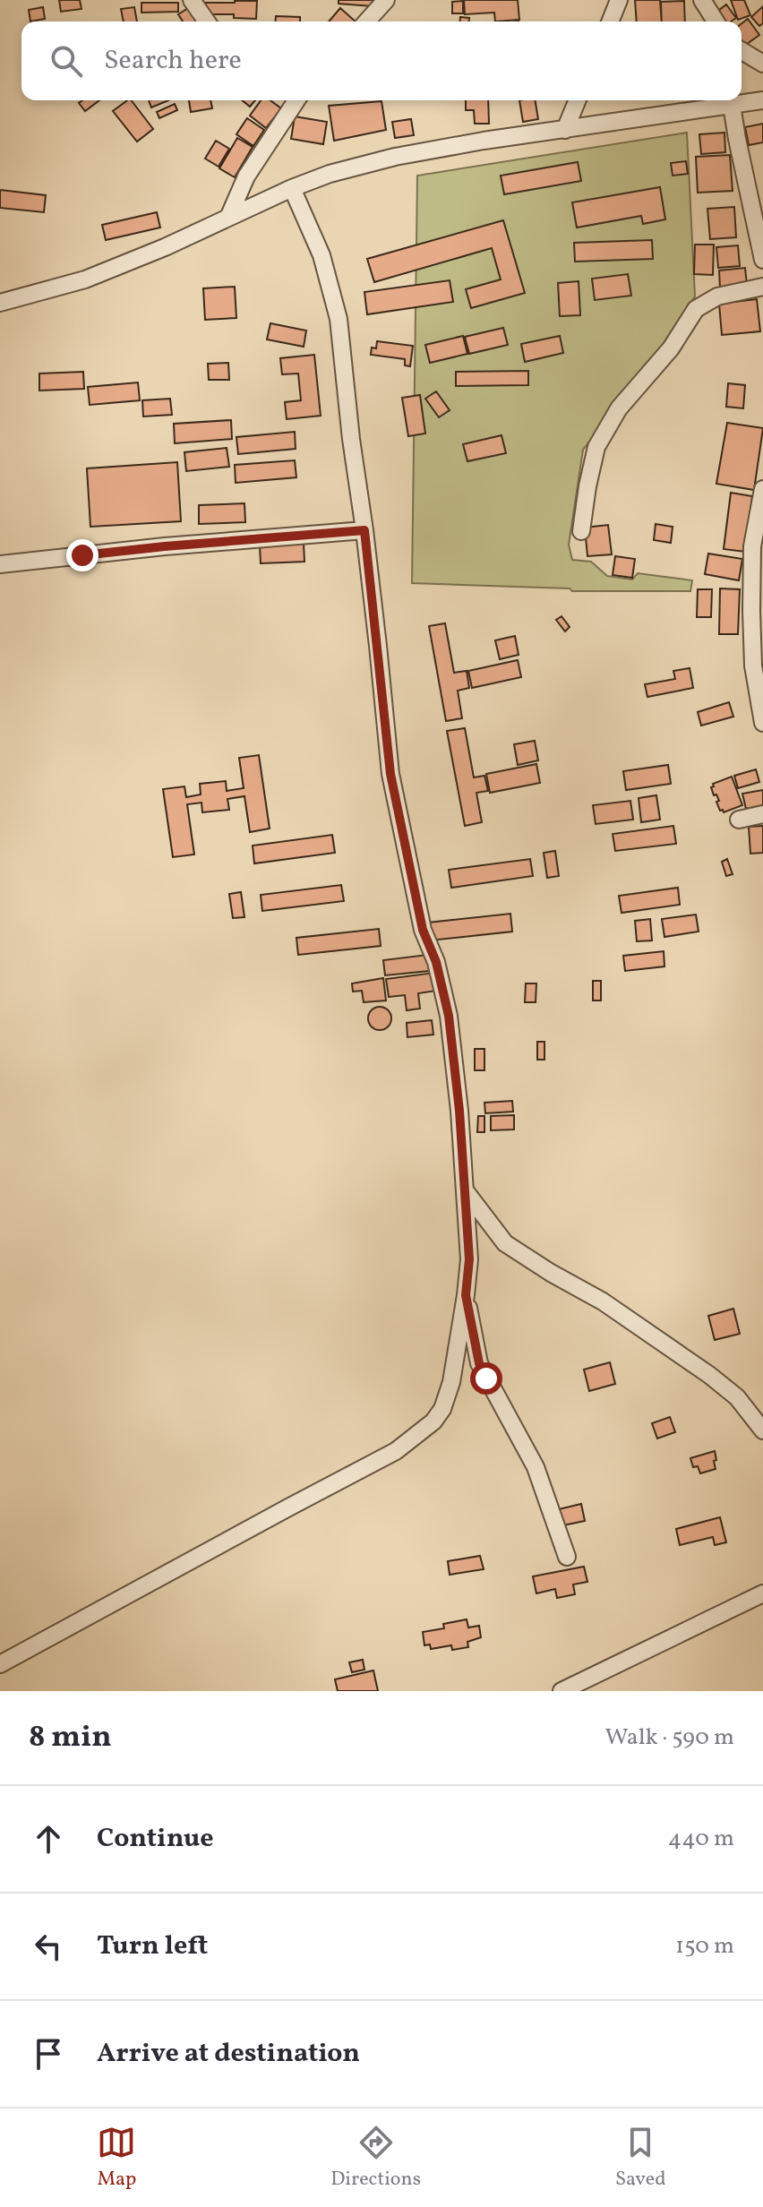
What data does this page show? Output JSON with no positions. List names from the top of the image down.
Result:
{
  "page": {
    "search": "Search here",
    "heading": ["8 min", "Walk · 590 m"],
    "list": [
      ["Continue", "440 m"],
      ["Turn left", "150 m"],
      "Arrive at destination"
    ],
    "nav": ["Map", "Directions", "Saved"]
  }
}
